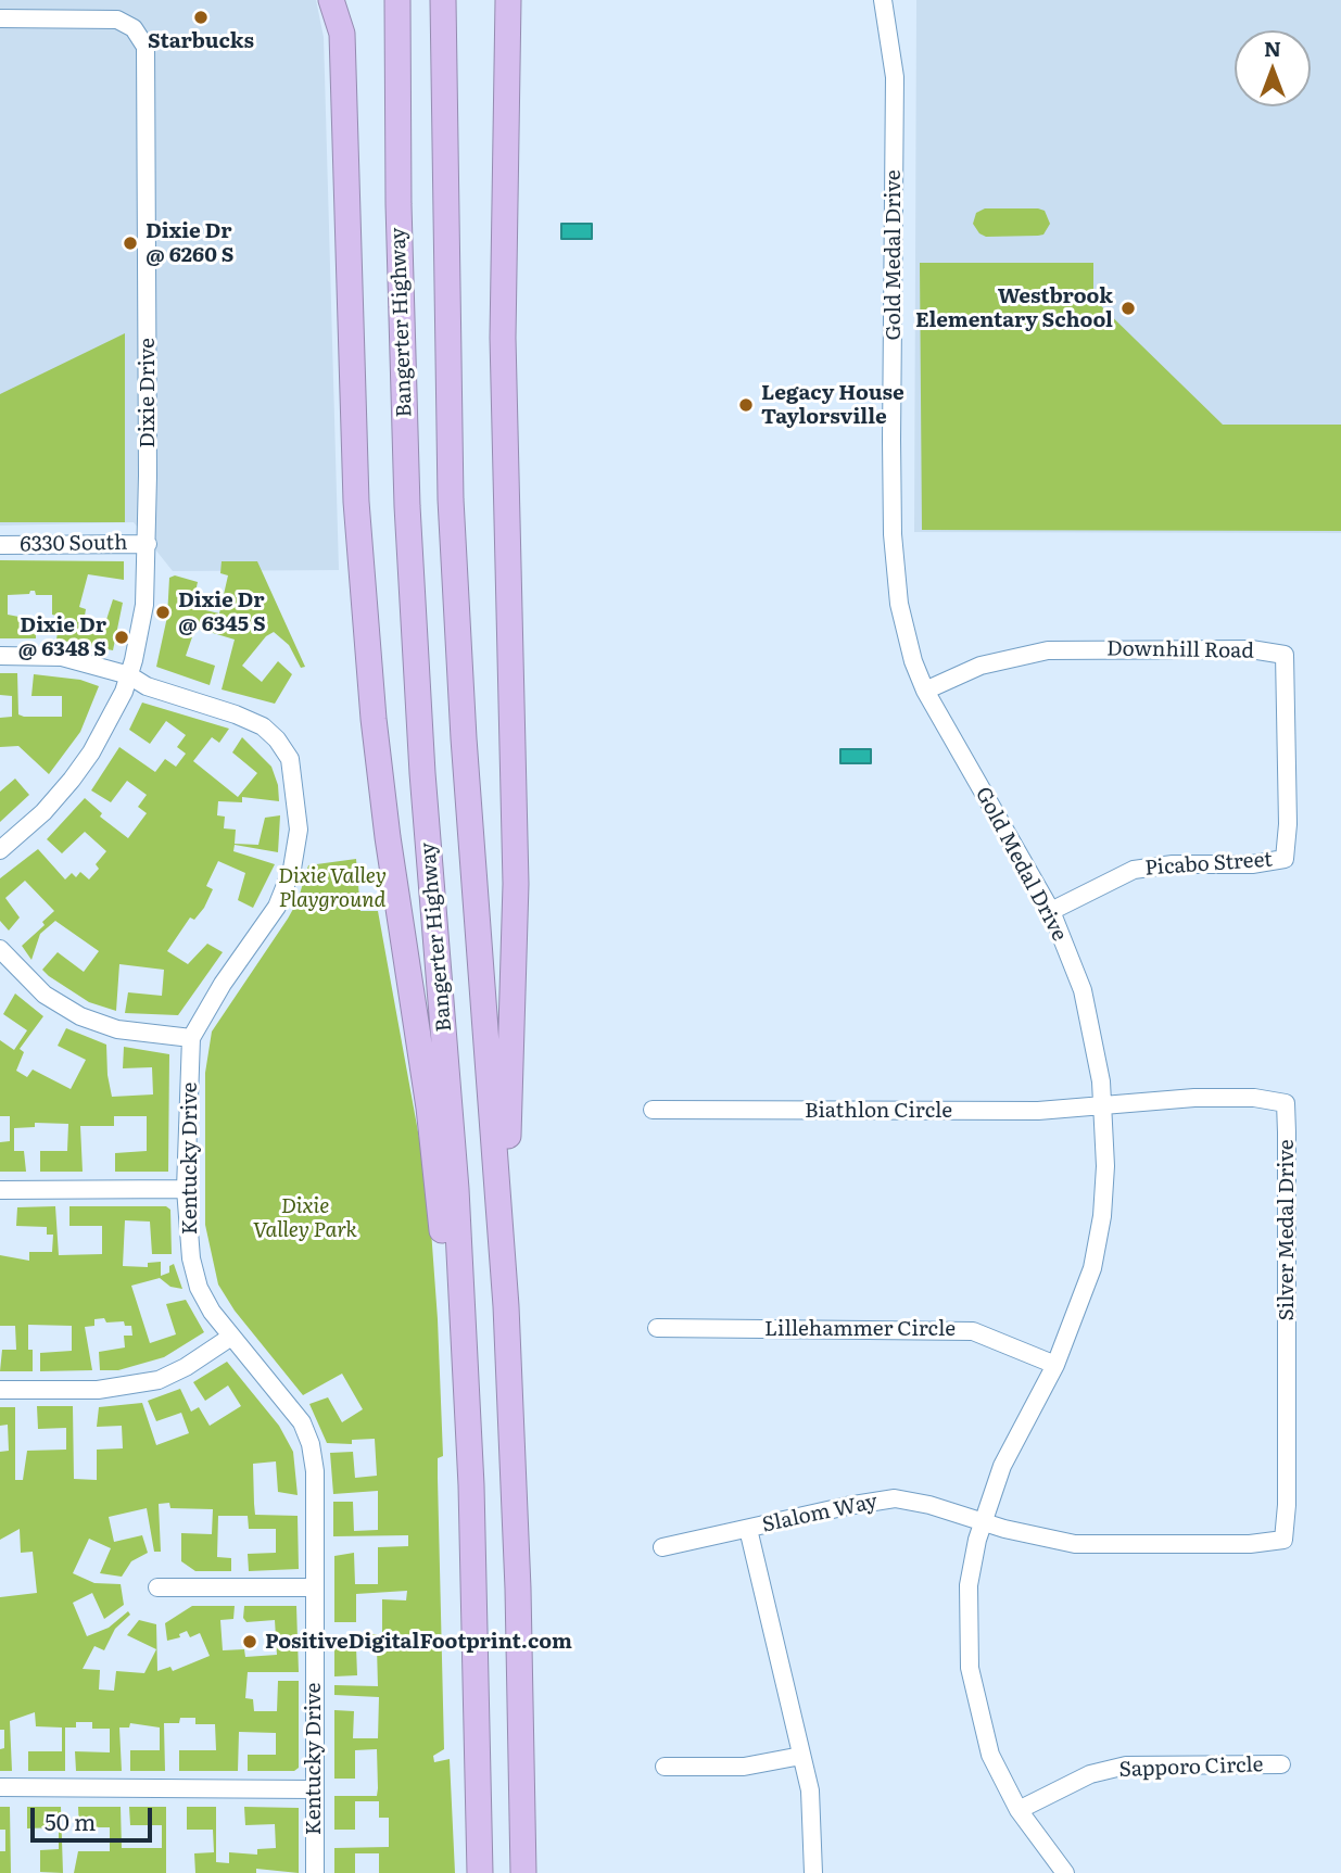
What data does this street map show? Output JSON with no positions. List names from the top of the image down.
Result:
{
  "streets": {
    "highway": ["Bangerter Highway"],
    "street": [
      "Gold Medal Drive",
      "Dixie Drive",
      "6330 South",
      "Downhill Road",
      "Picabo Street",
      "Biathlon Circle",
      "Kentucky Drive",
      "Silver Medal Drive",
      "Lillehammer Circle",
      "Slalom Way",
      "Sapporo Circle"
    ]
  },
  "crossings": [
    ["Gold Medal Drive", "Downhill Road"],
    ["Gold Medal Drive", "Picabo Street"],
    ["Gold Medal Drive", "Biathlon Circle"],
    ["Gold Medal Drive", "Silver Medal Drive"],
    ["Gold Medal Drive", "Lillehammer Circle"],
    ["Gold Medal Drive", "Slalom Way"],
    ["Gold Medal Drive", "Sapporo Circle"],
    ["Dixie Drive", "6330 South"],
    ["Dixie Drive", "Kentucky Drive"],
    ["Downhill Road", "Picabo Street"],
    ["Biathlon Circle", "Silver Medal Drive"],
    ["Silver Medal Drive", "Slalom Way"]
  ],
  "parks": ["Dixie Valley Playground", "Dixie Valley Park"],
  "places": [
    "Starbucks",
    "Dixie Dr @ 6260 S",
    "Westbrook Elementary School",
    "Legacy House Taylorsville",
    "Dixie Dr @ 6345 S",
    "Dixie Dr @ 6348 S",
    "PositiveDigitalFootprint.com"
  ],
  "scale_bar": "50 m",
  "north": "top"
}
